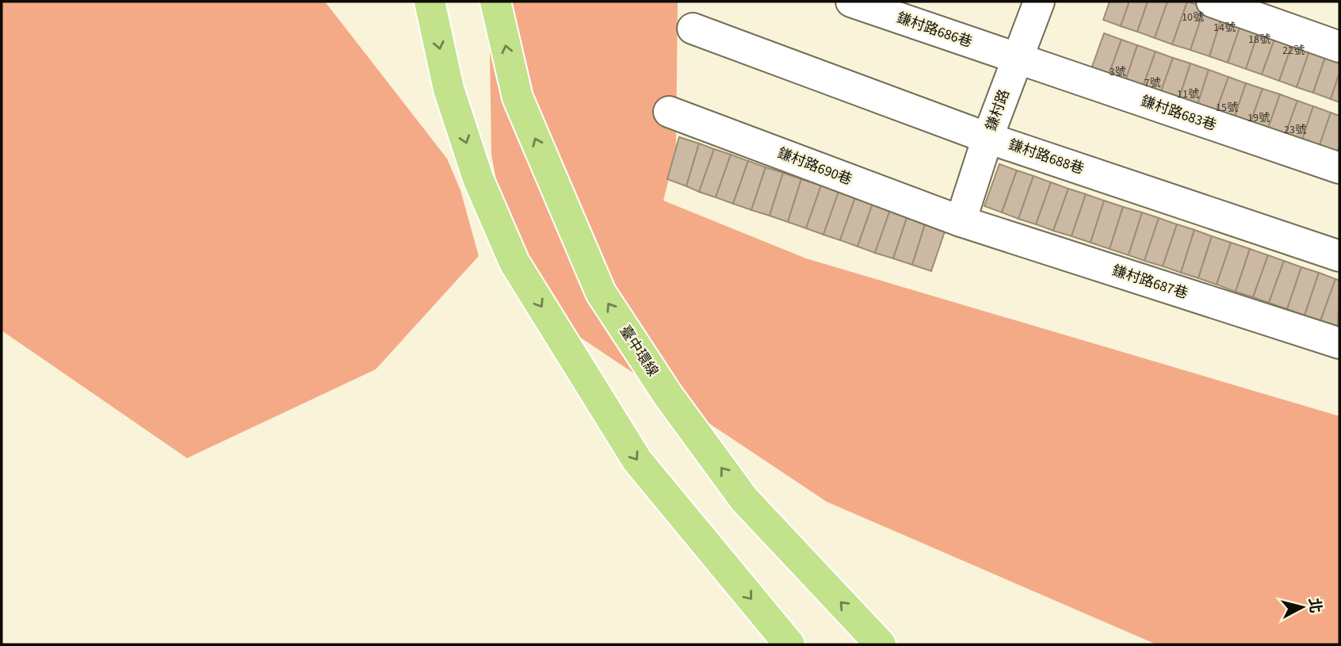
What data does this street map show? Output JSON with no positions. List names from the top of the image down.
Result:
{
  "streets": {
    "highway": ["臺中環線"],
    "street": [
      "鎌村路686巷",
      "鎌村路",
      "鎌村路683巷",
      "鎌村路688巷",
      "鎌村路690巷",
      "鎌村路687巷"
    ]
  },
  "crossings": [
    ["鎌村路686巷", "鎌村路"],
    ["鎌村路686巷", "鎌村路683巷"],
    ["鎌村路", "鎌村路683巷"],
    ["鎌村路", "鎌村路688巷"],
    ["鎌村路", "鎌村路690巷"],
    ["鎌村路", "鎌村路687巷"],
    ["鎌村路690巷", "鎌村路687巷"]
  ],
  "house_numbers": [
    "10號",
    "14號",
    "18號",
    "22號",
    "3號",
    "7號",
    "11號",
    "15號",
    "19號",
    "23號"
  ],
  "north": "right"
}
